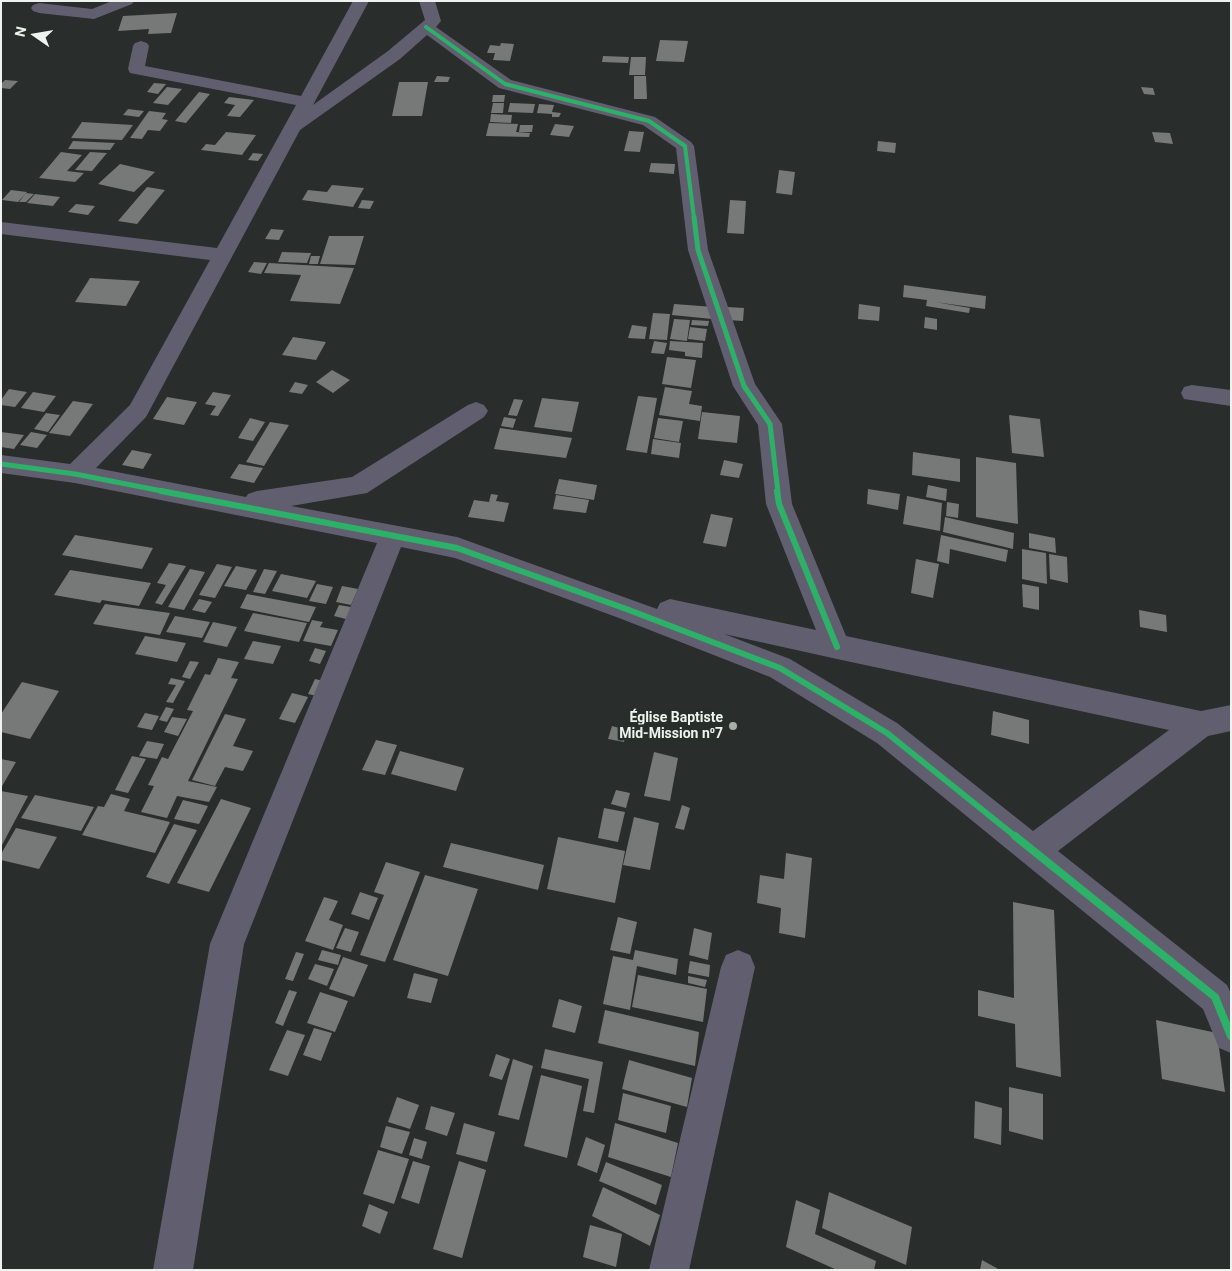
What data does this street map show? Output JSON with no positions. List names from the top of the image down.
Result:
{
  "places": ["Église Baptiste Mid-Mission n⁰7"],
  "north": "left"
}
